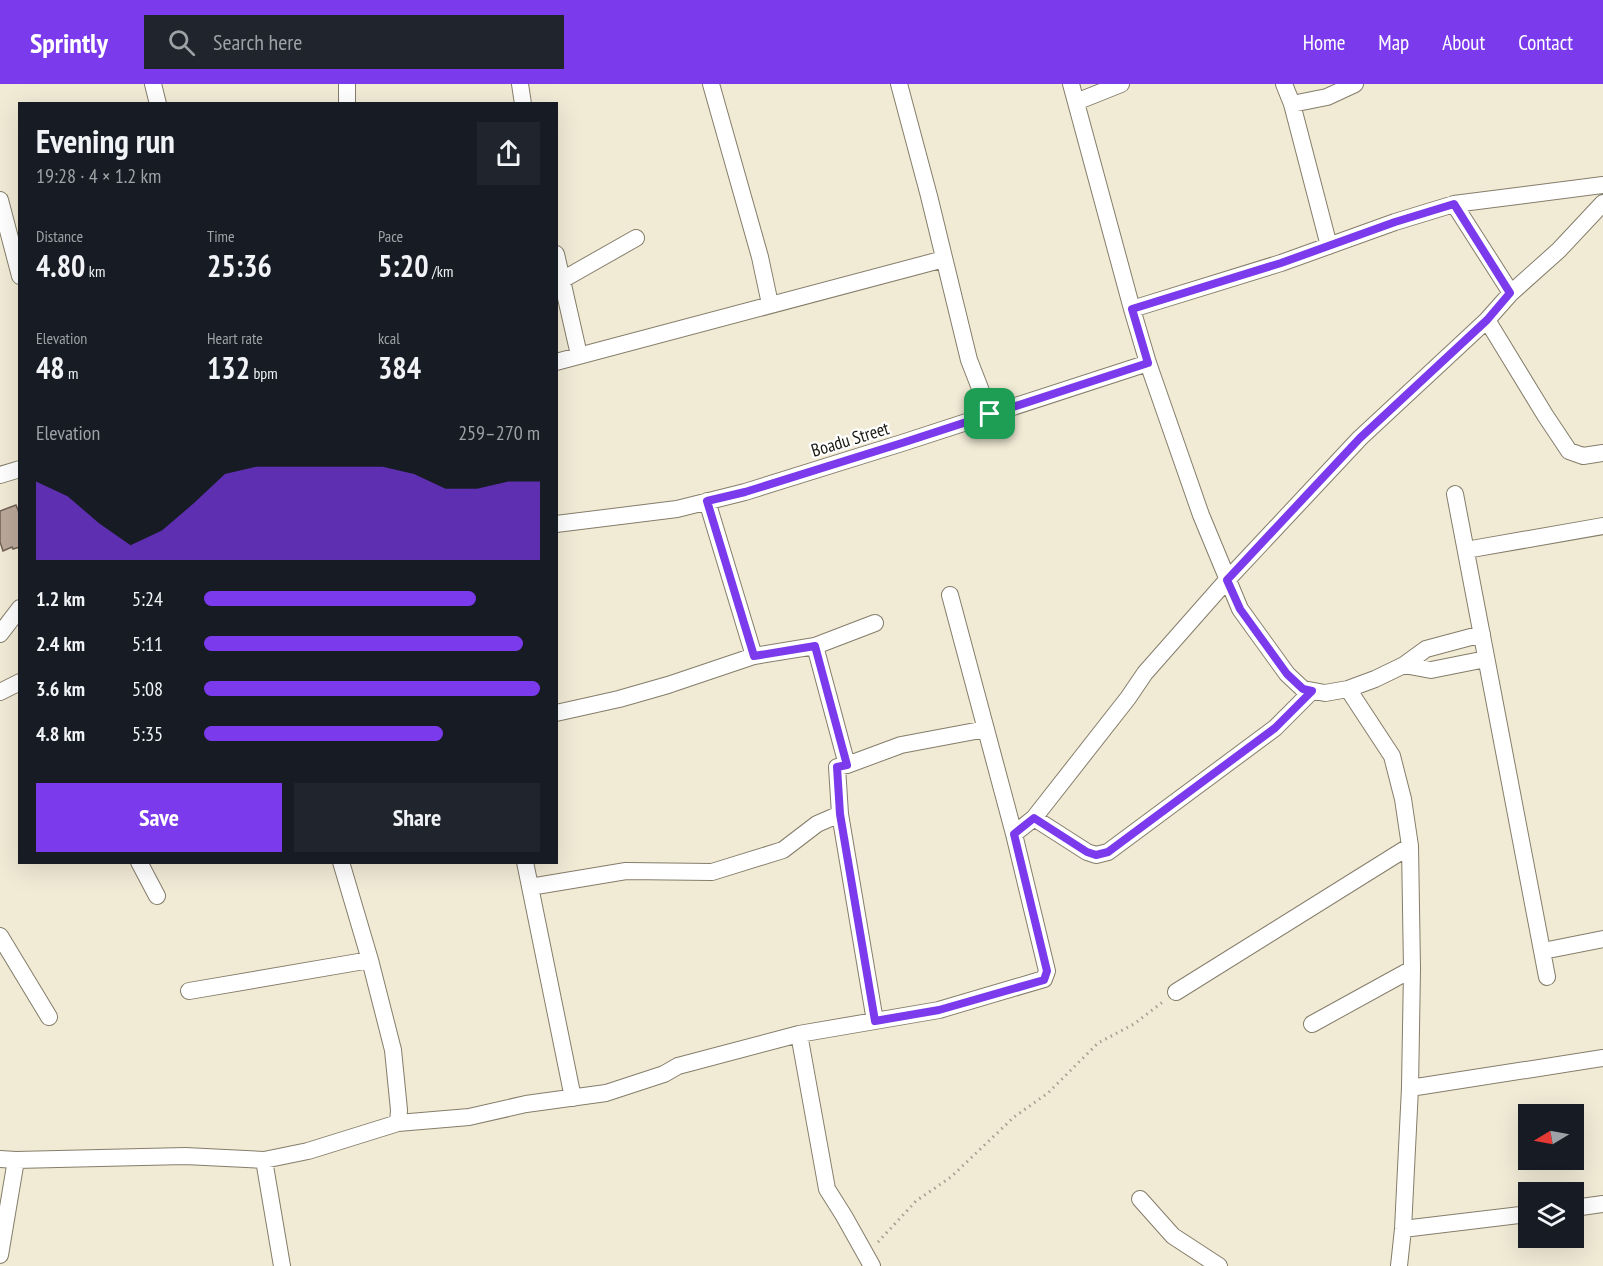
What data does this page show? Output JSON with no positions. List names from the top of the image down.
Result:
{
  "streets": {
    "street": ["Boadu Street"]
  },
  "north": "left",
  "page": {
    "header": "Sprintly",
    "search": "Search here",
    "nav": [
      "Home",
      "Map",
      "About",
      "Contact"
    ],
    "heading": ["Evening run", "19:28 · 4 × 1.2 km"],
    "stats": [
      ["Distance", "4.80 km"],
      ["Time", "25:36"],
      ["Pace", "5:20 /km"],
      ["Elevation", "48 m"],
      ["Heart rate", "132 bpm"],
      ["kcal", "384"]
    ],
    "chart": ["Elevation", "259–270 m"],
    "list": [
      {
        "name": "1.2 km",
        "note": "5:24"
      },
      {
        "name": "2.4 km",
        "note": "5:11"
      },
      {
        "name": "3.6 km",
        "note": "5:08"
      },
      {
        "name": "4.8 km",
        "note": "5:35"
      }
    ],
    "buttons": ["Save", "Share"]
  }
}
